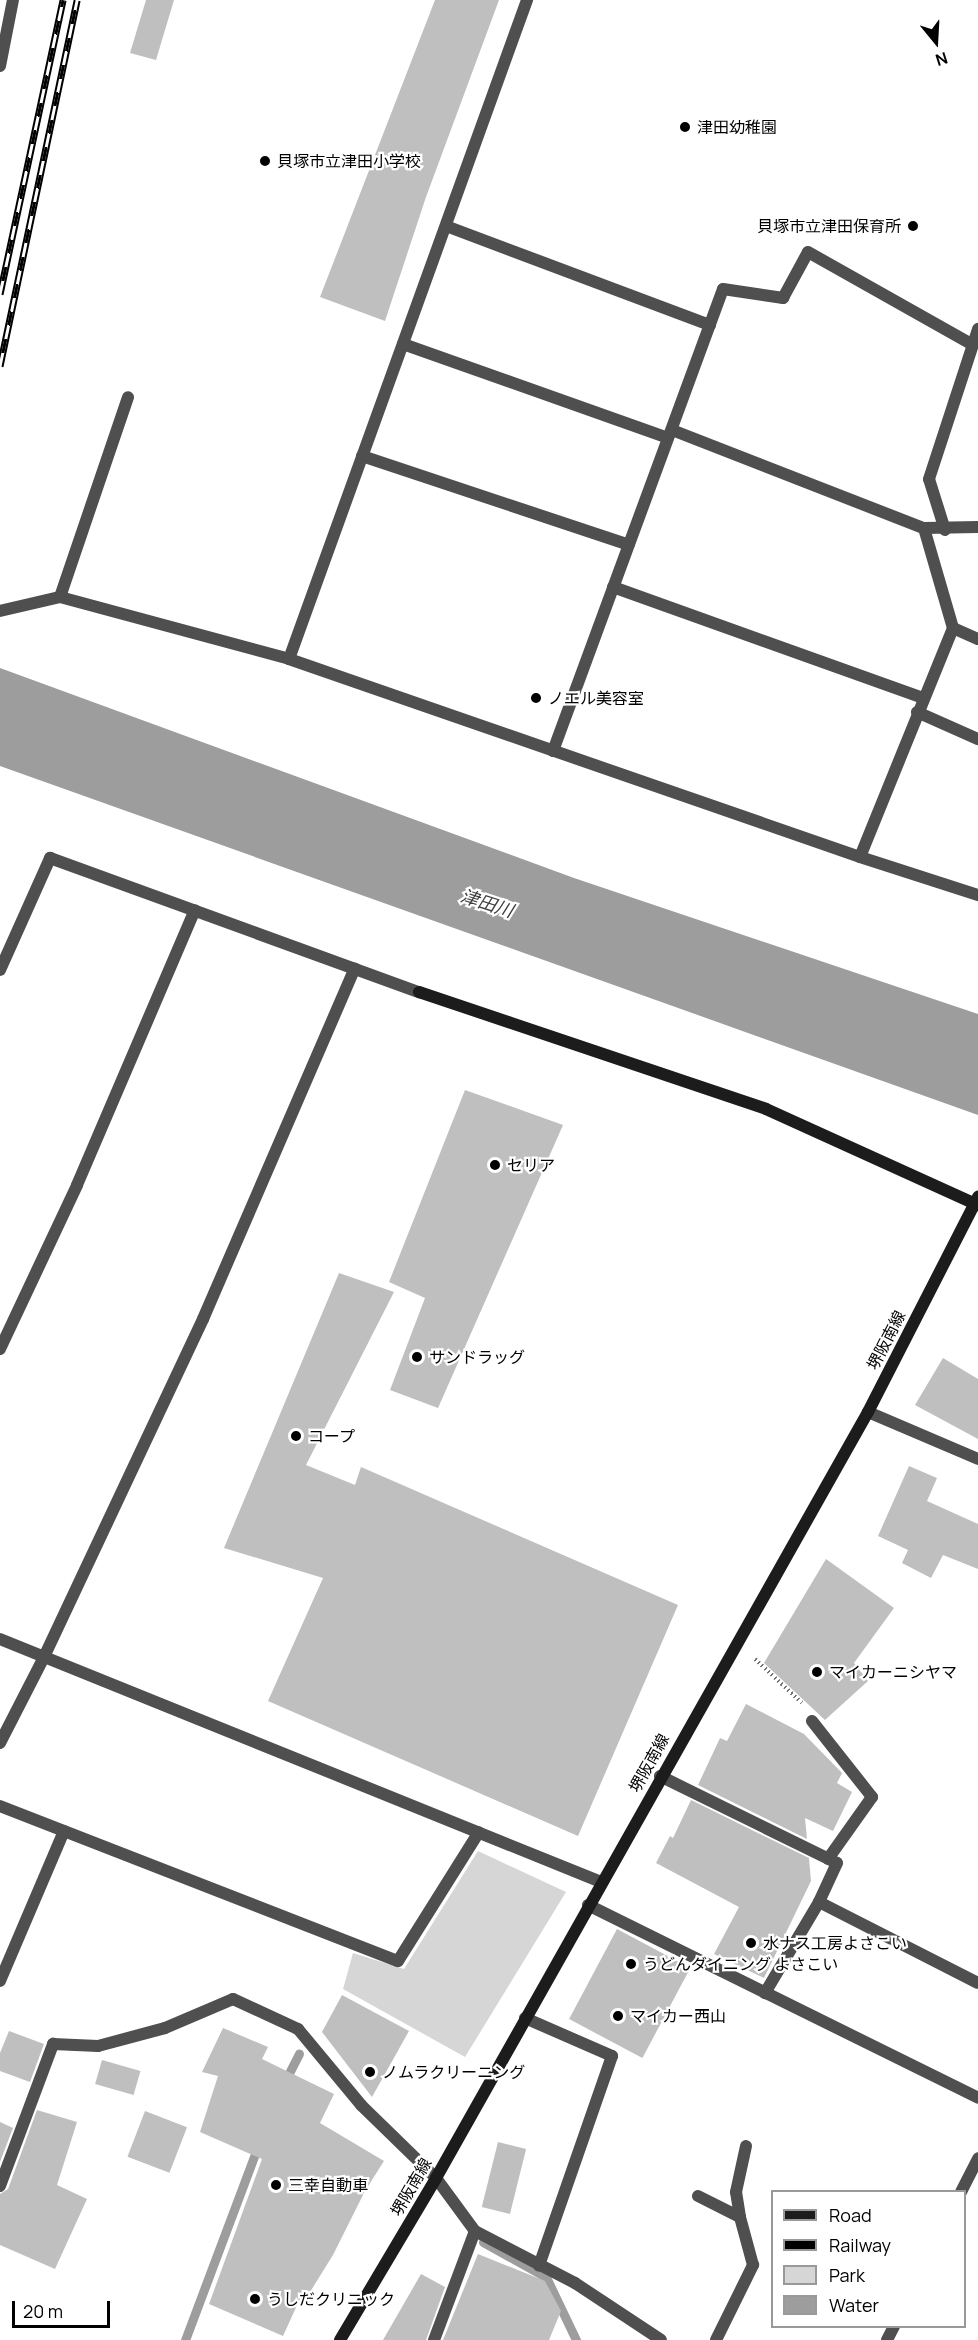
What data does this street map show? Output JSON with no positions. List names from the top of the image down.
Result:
{
  "streets": {
    "main road": ["堺阪南線"]
  },
  "water": ["津田川"],
  "places": [
    "津田幼稚園",
    "貝塚市立津田小学校",
    "貝塚市立津田保育所",
    "ノエル美容室",
    "セリア",
    "サンドラッグ",
    "コープ",
    "マイカーニシヤマ",
    "水ナス工房よさこい",
    "うどんダイニング よさこい",
    "マイカー西山",
    "ノムラクリーニング",
    "三幸自動車",
    "うしだクリニック"
  ],
  "legend": [
    "Road",
    "Railway",
    "Park",
    "Water"
  ],
  "scale_bar": "20 m",
  "north": "bottom"
}
